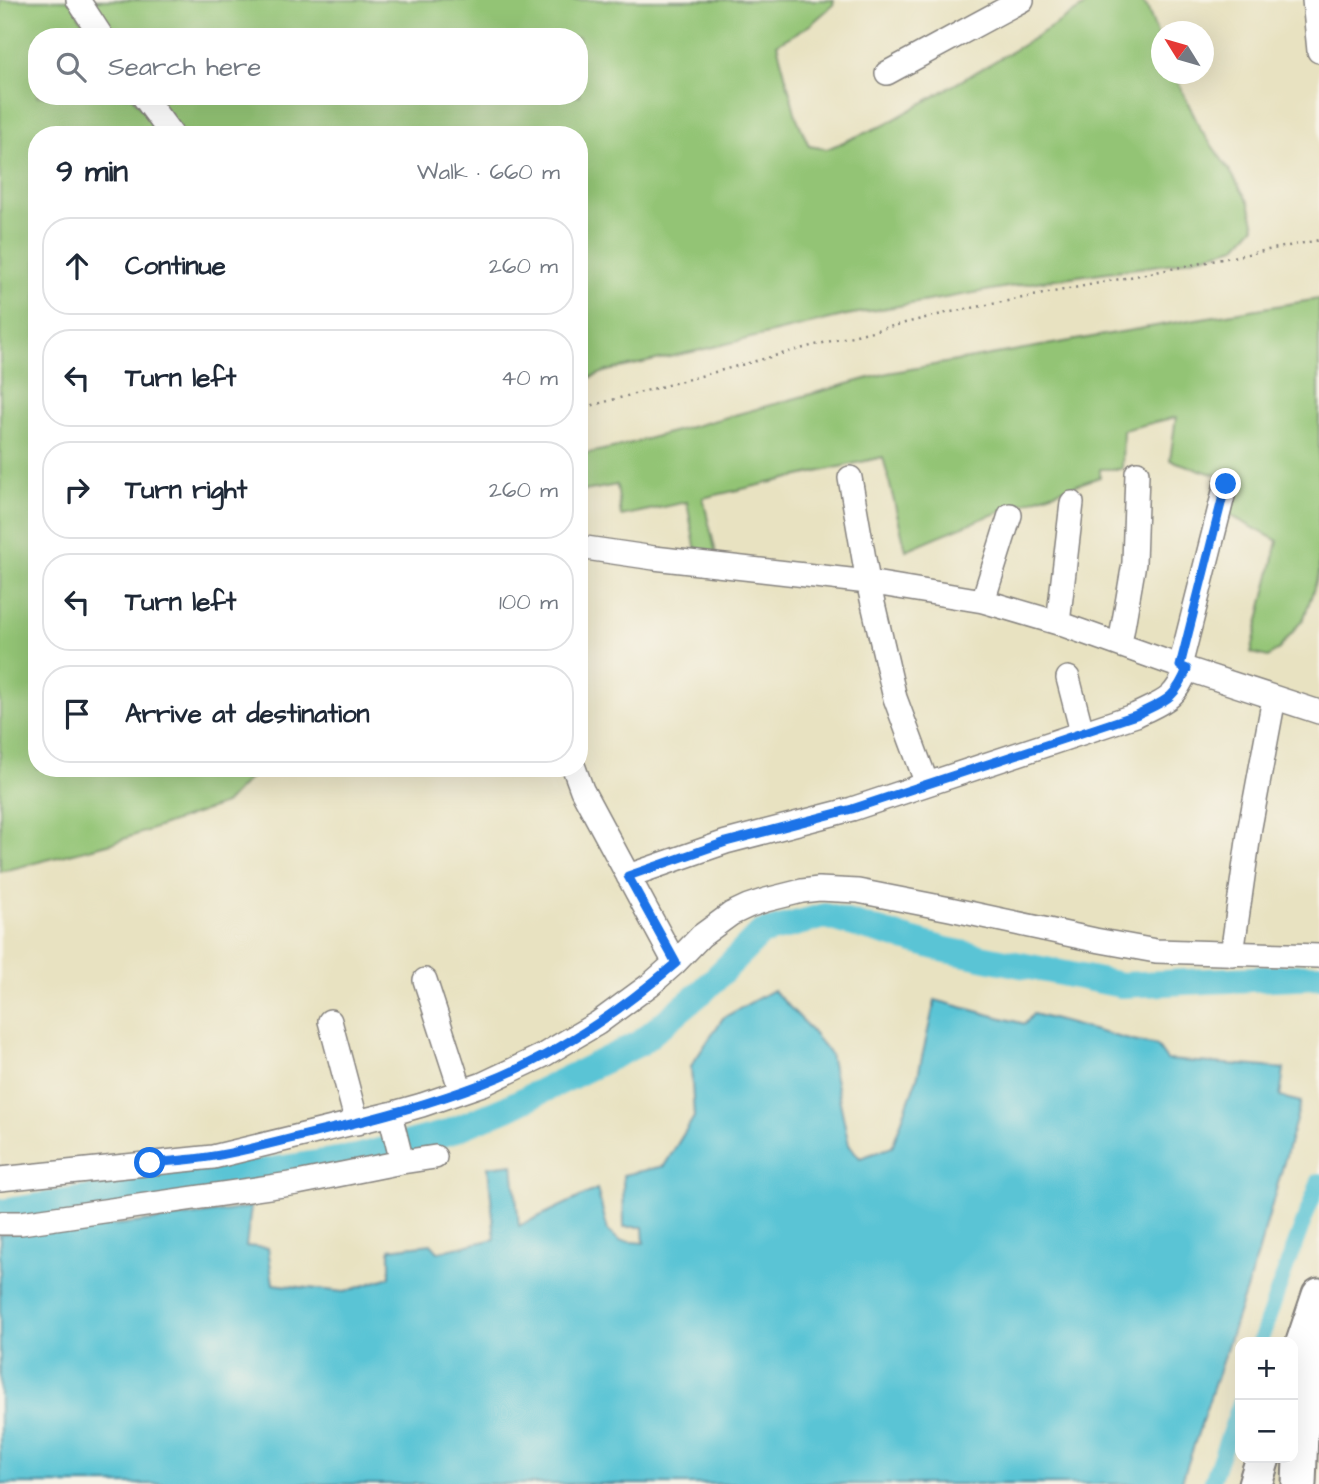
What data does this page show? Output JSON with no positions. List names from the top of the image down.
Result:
{
  "north": "top left",
  "page": {
    "search": "Search here",
    "heading": ["9 min", "Walk · 660 m"],
    "list": [
      ["Continue", "260 m"],
      ["Turn left", "40 m"],
      ["Turn right", "260 m"],
      ["Turn left", "100 m"],
      "Arrive at destination"
    ],
    "map_buttons": ["+", "−"]
  }
}
